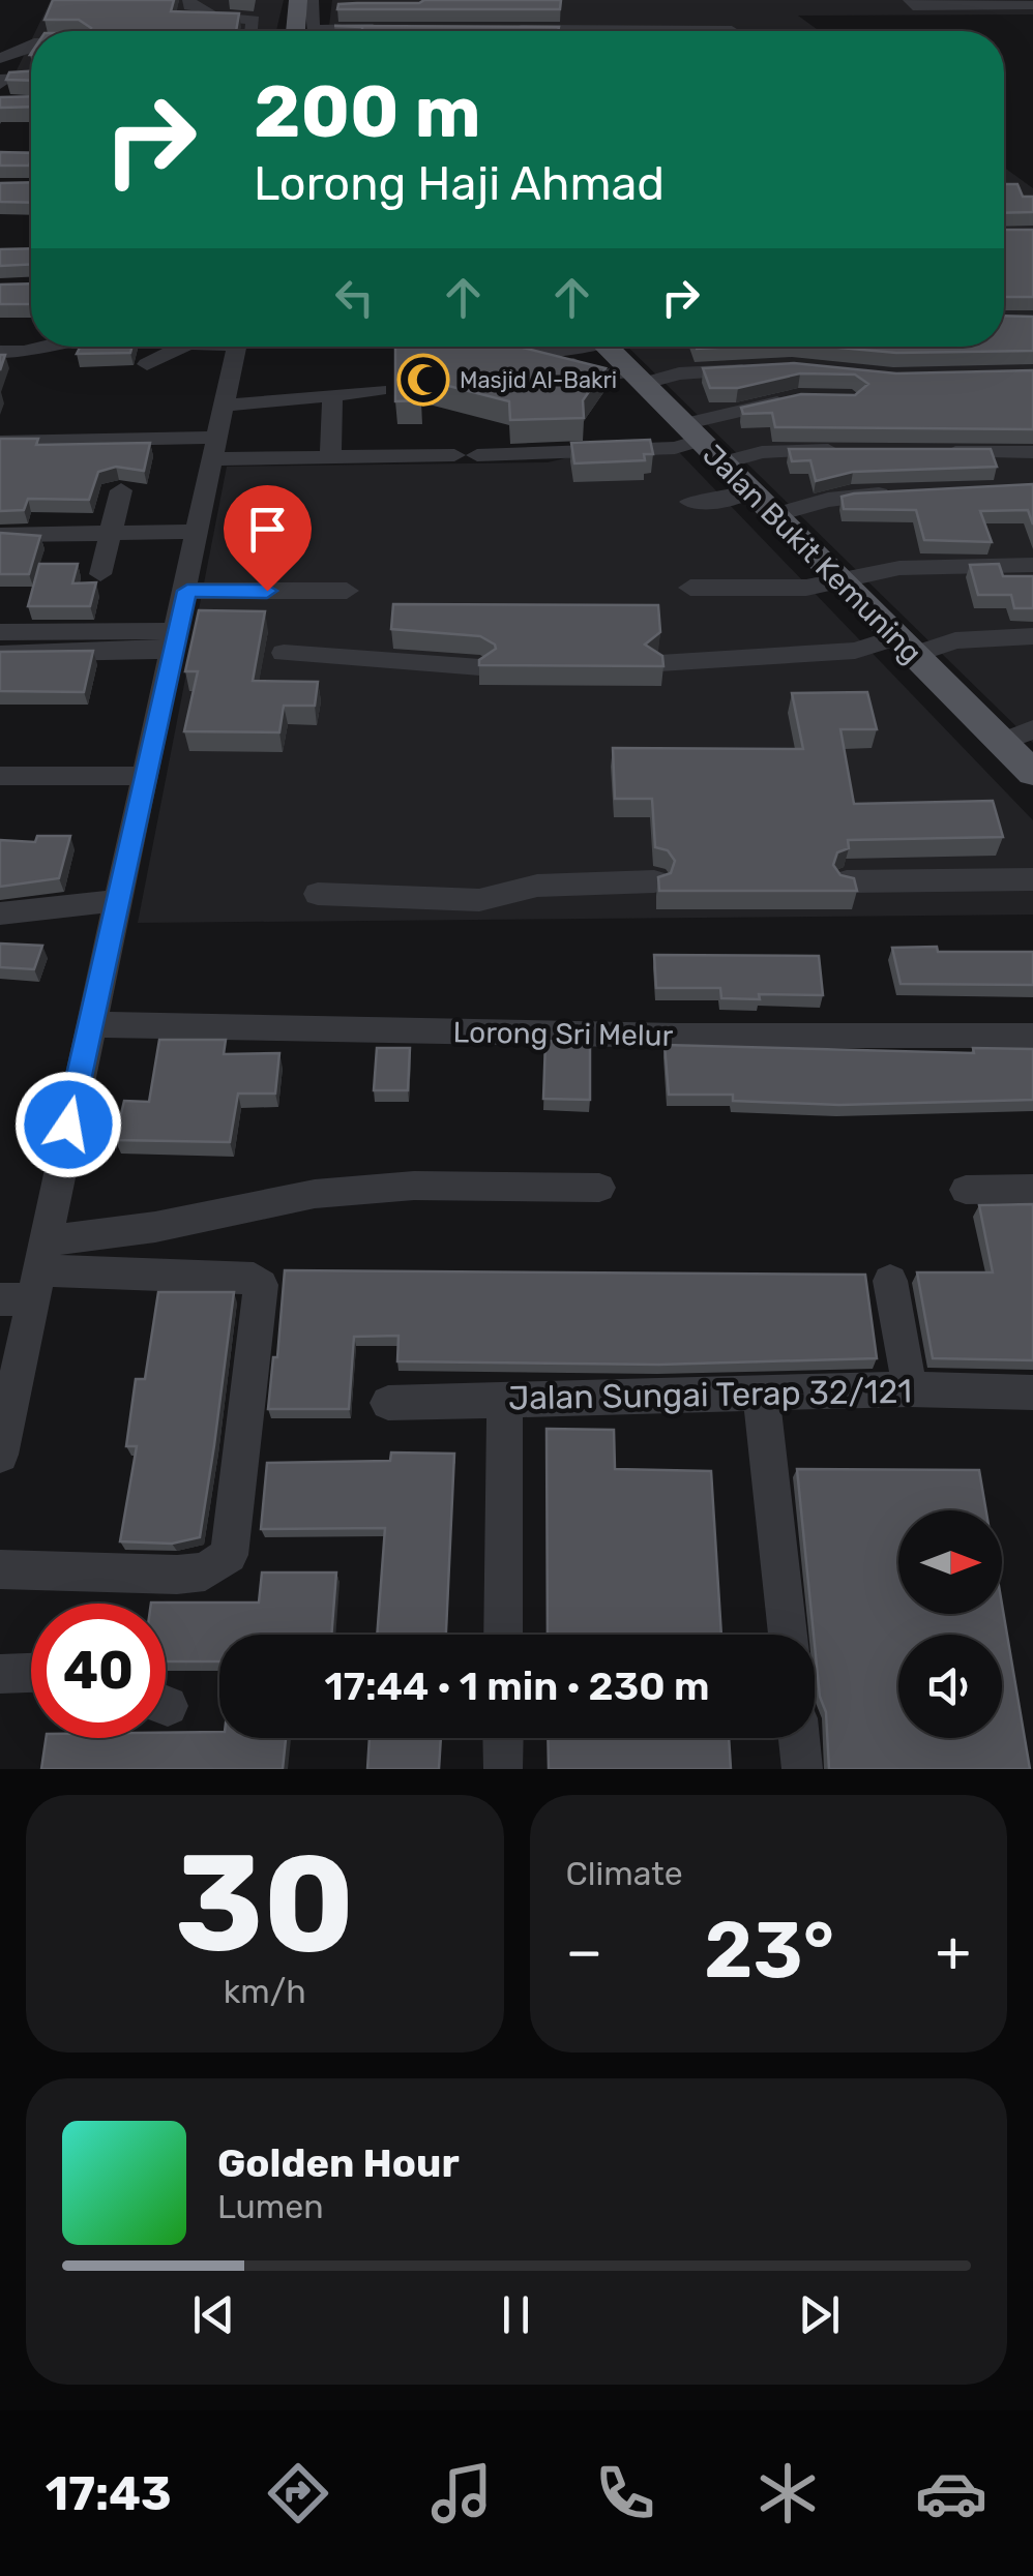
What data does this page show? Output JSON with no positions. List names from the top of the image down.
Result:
{
  "streets": {
    "main road": ["Jalan Bukit Kemuning"],
    "street": ["Lorong Sri Melur", "Jalan Sungai Terap 32/121"]
  },
  "places": {
    "mosque": ["Masjid Al-Bakri"]
  },
  "north": "right",
  "page": {
    "turn": ["200 m", "Lorong Haji Ahmad"],
    "limit": "40",
    "trip": "17:44 · 1 min · 230 m",
    "tile": [
      ["30", "km/h"],
      "Climate"
    ],
    "heat": ["−", "23°", "+"],
    "song": ["Golden Hour", "Lumen"],
    "tabs": "17:43"
  }
}
